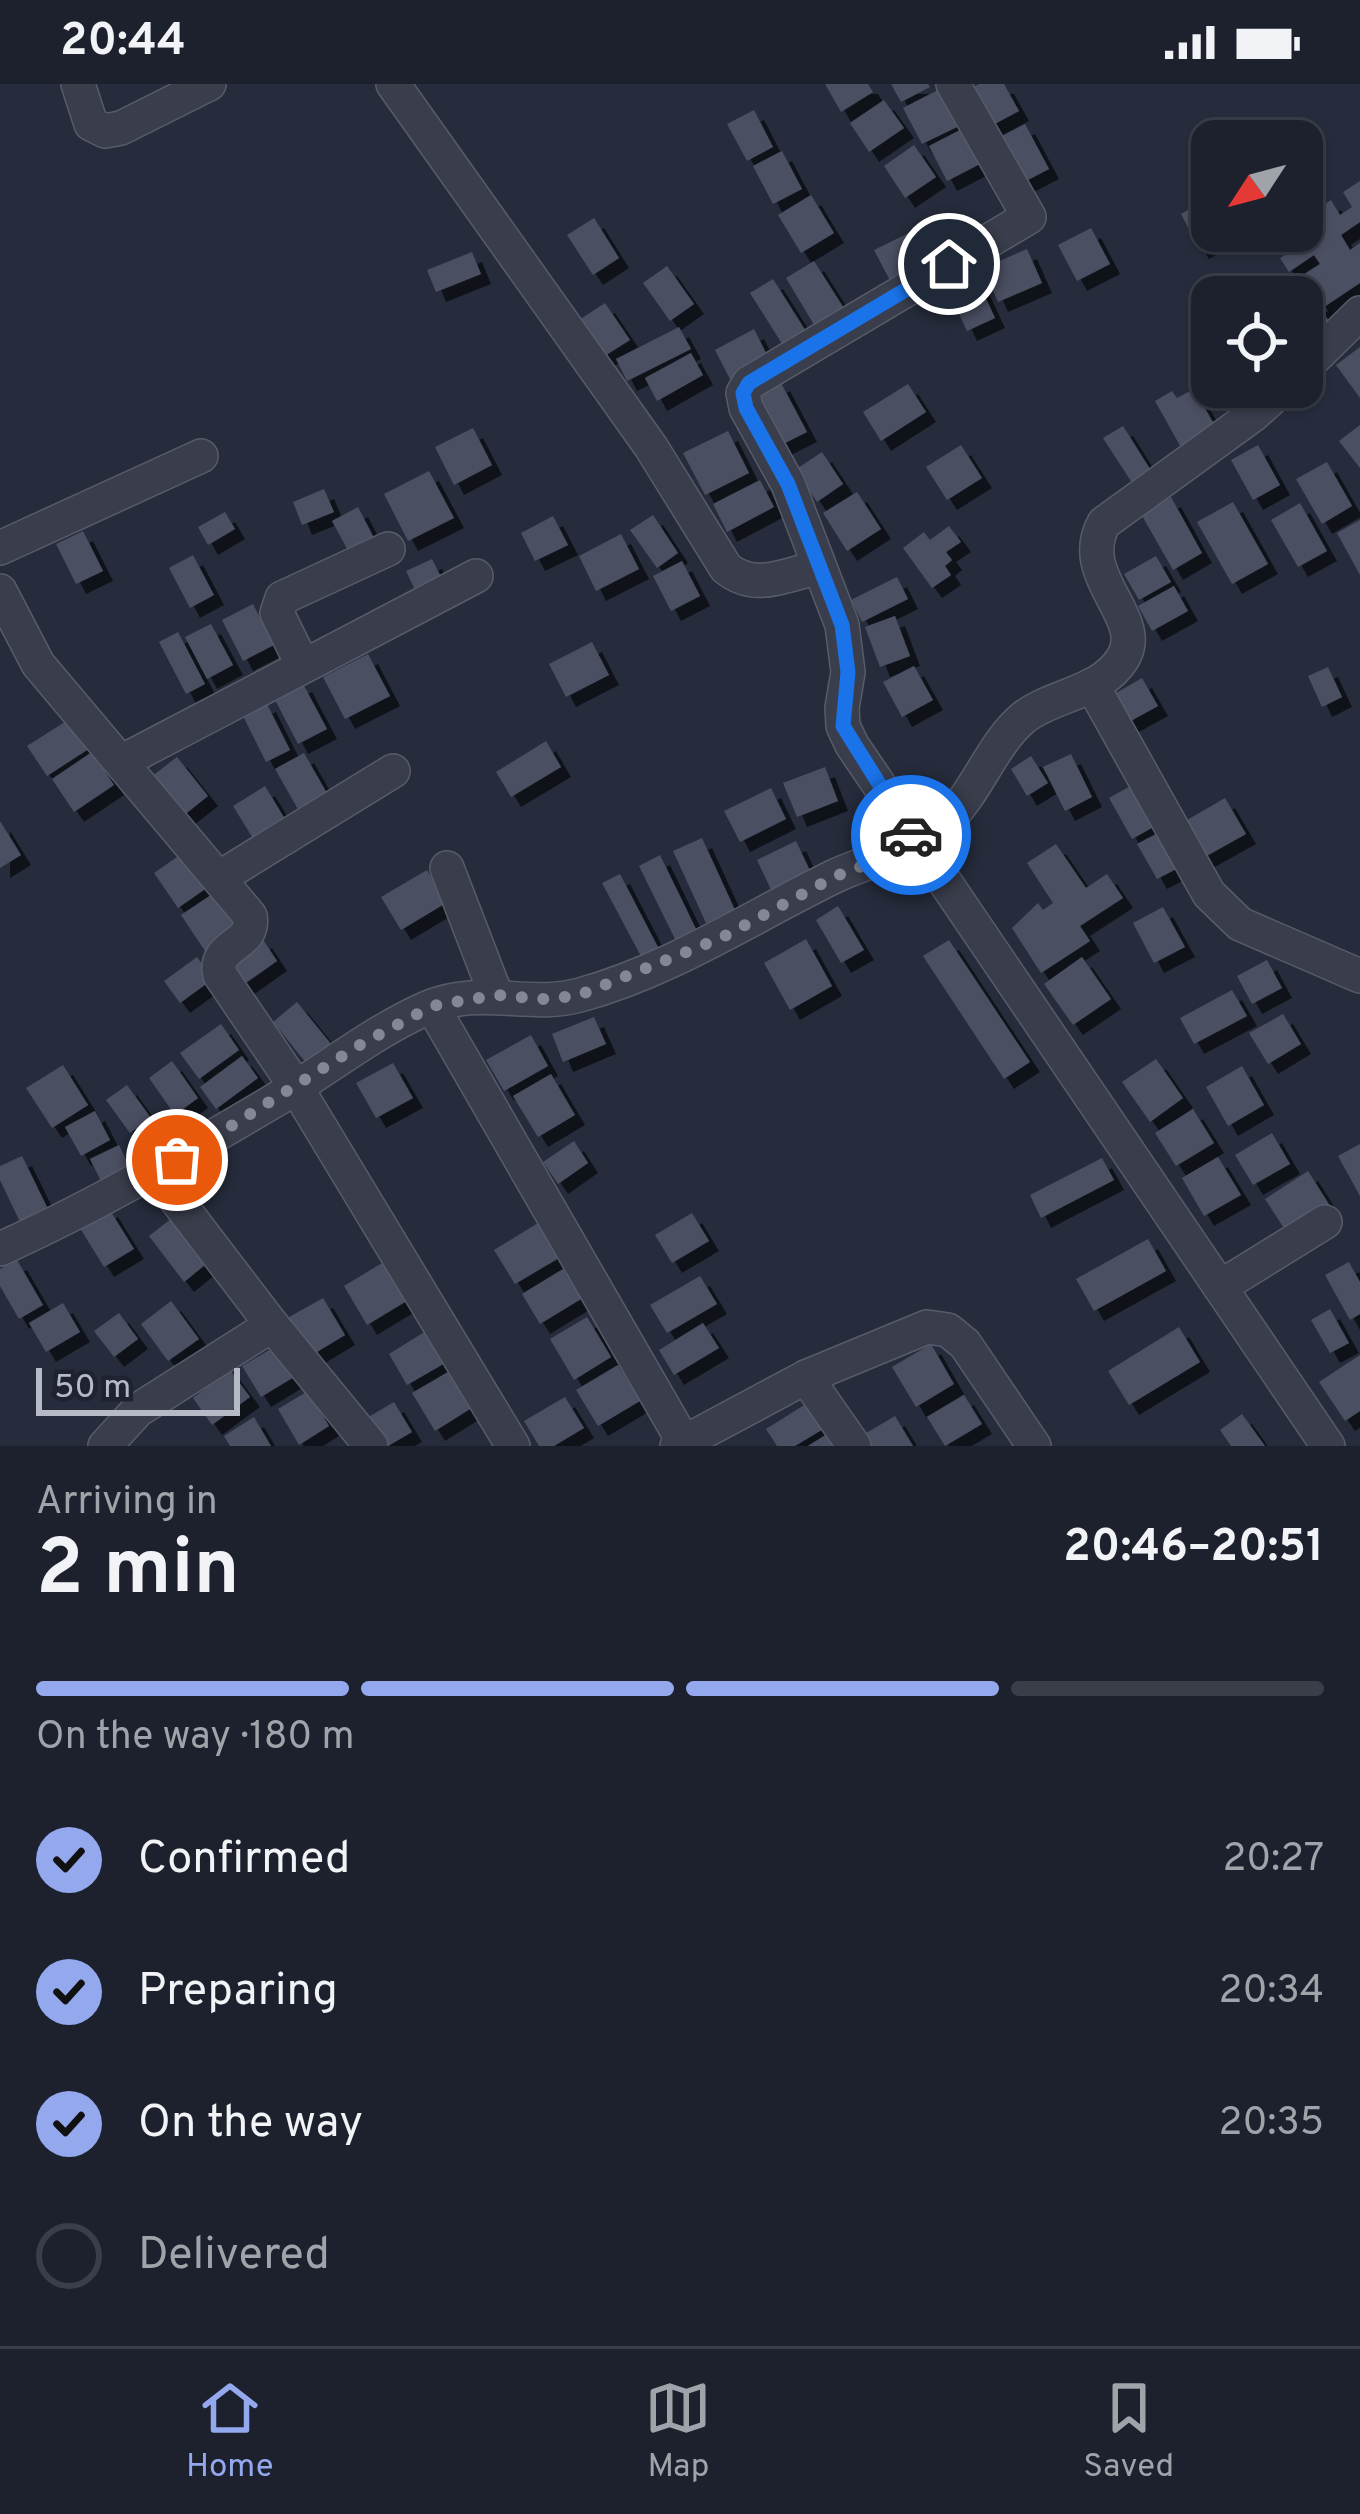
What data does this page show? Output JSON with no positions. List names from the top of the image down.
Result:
{
  "scale_bar": "50 m",
  "north": "bottom left",
  "page": {
    "status": "20:44",
    "scale": "50 m",
    "heading": ["2 min", "Arriving in", "20:46–20:51"],
    "bar": "On the way · 180 m",
    "list": [
      ["Confirmed", "20:27"],
      ["Preparing", "20:34"],
      ["On the way", "20:35"],
      "Delivered"
    ],
    "tabs": ["Home", "Map", "Saved"]
  }
}
